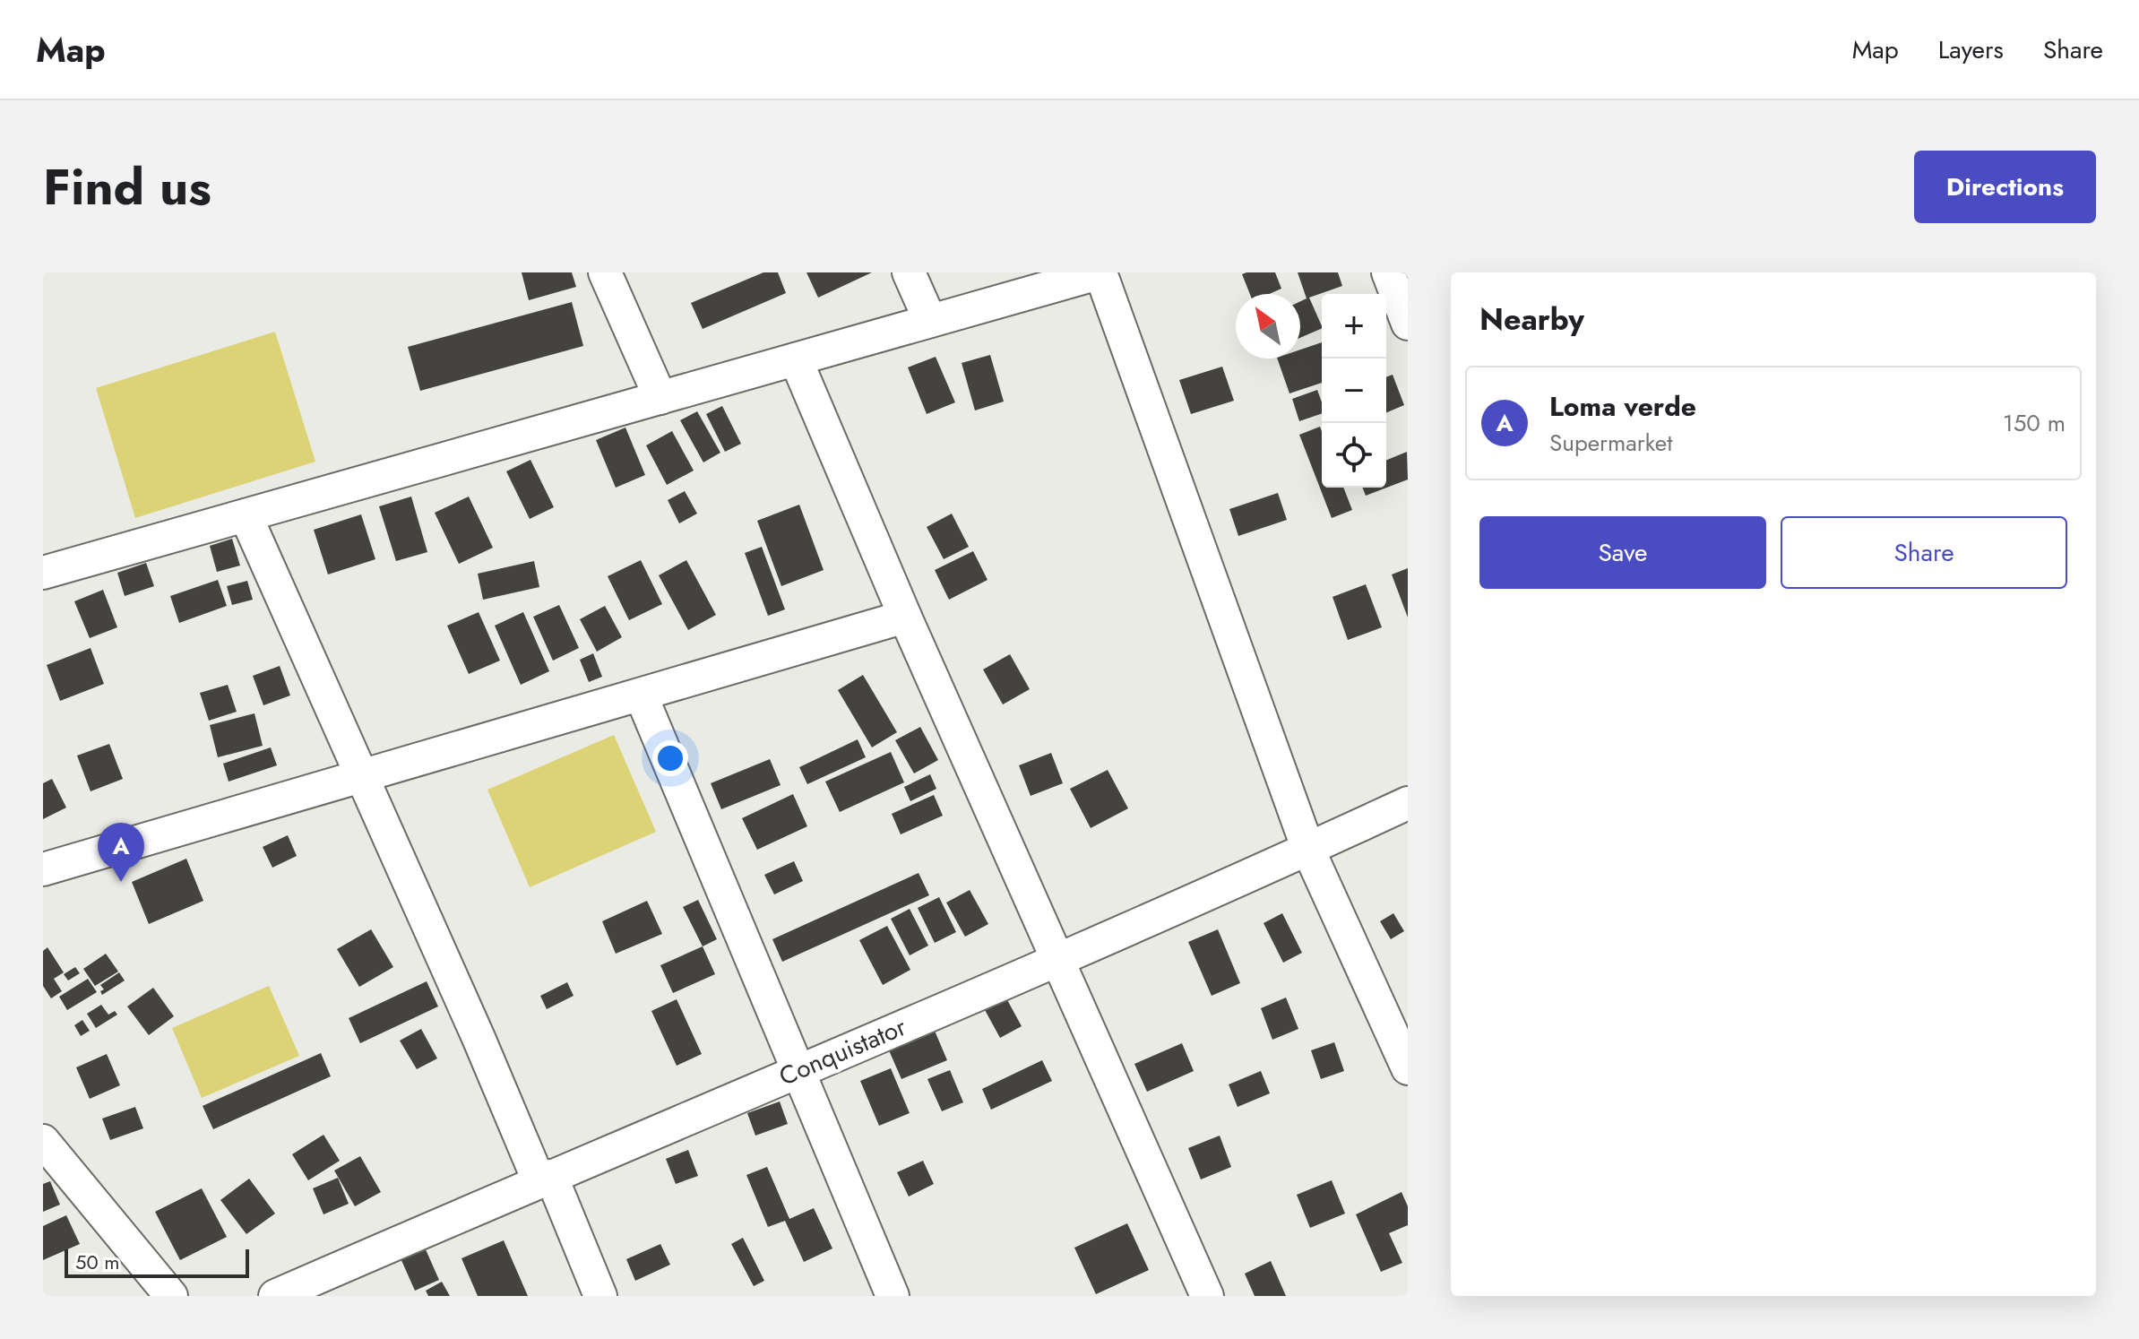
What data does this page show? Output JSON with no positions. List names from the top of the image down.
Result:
{
  "streets": {
    "street": ["Conquistator"]
  },
  "scale_bar": "50 m",
  "north": "top left",
  "page": {
    "header": "Map",
    "nav": ["Map", "Layers", "Share"],
    "title": "Find us",
    "buttons": [
      "Directions",
      ["Save", "Share"]
    ],
    "heading": "Nearby",
    "map_buttons": ["+", "−"],
    "list": [
      {
        "mark": "A",
        "name": "Loma verde",
        "note": "Supermarket",
        "value": "150 m"
      }
    ],
    "pins": "A",
    "scale": "50 m"
  }
}
